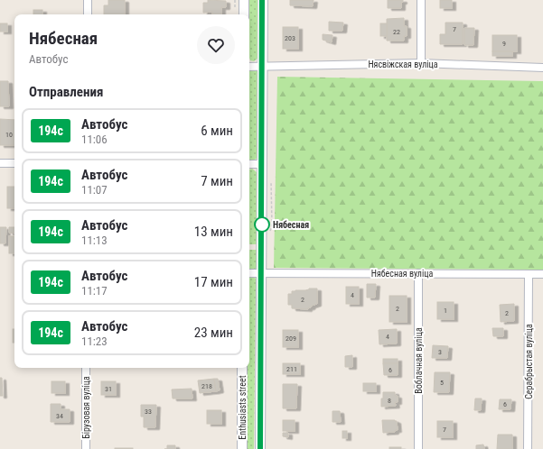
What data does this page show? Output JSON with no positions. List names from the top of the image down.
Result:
{
  "streets": {
    "street": [
      "Нясвіжская вуліца",
      "Нябесная вуліца",
      "Воблачная вуліца",
      "Серабрыстая вуліца",
      "Бірузовая вуліца",
      "Enthusiasts street"
    ]
  },
  "crossings": [
    ["Нясвіжская вуліца", "Enthusiasts street"],
    ["Нябесная вуліца", "Воблачная вуліца"],
    ["Нябесная вуліца", "Серабрыстая вуліца"],
    ["Нябесная вуліца", "Enthusiasts street"]
  ],
  "places": ["Нябесная"],
  "lines": ["bus line 194с"],
  "house_numbers": [
    "7",
    "22",
    "203",
    "9",
    "10",
    "4",
    "2",
    "2",
    "1",
    "2",
    "4",
    "209",
    "3",
    "211",
    "6",
    "5",
    "218",
    "31",
    "8",
    "6",
    "33",
    "34",
    "7"
  ],
  "page": {
    "heading": [
      ["Нябесная", "Автобус"],
      "Отправления"
    ],
    "list": [
      {
        "mark": "194с",
        "name": "Автобус",
        "note": "11:06",
        "value": "6 мин"
      },
      {
        "mark": "194с",
        "name": "Автобус",
        "note": "11:07",
        "value": "7 мин"
      },
      {
        "mark": "194с",
        "name": "Автобус",
        "note": "11:13",
        "value": "13 мин"
      },
      {
        "mark": "194с",
        "name": "Автобус",
        "note": "11:17",
        "value": "17 мин"
      },
      {
        "mark": "194с",
        "name": "Автобус",
        "note": "11:23",
        "value": "23 мин"
      }
    ]
  }
}
